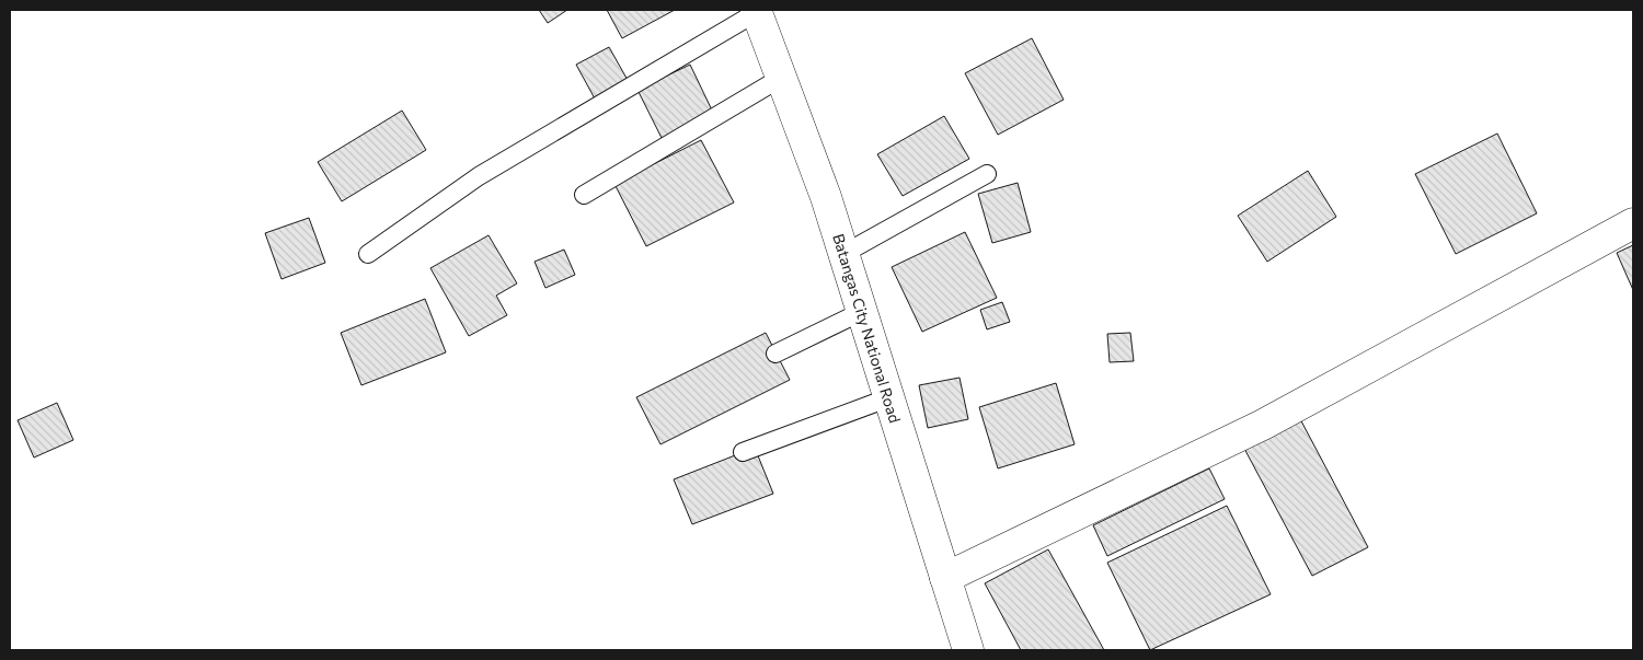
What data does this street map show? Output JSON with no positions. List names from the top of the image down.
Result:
{
  "streets": {
    "street": ["Batangas City National Road"]
  }
}
